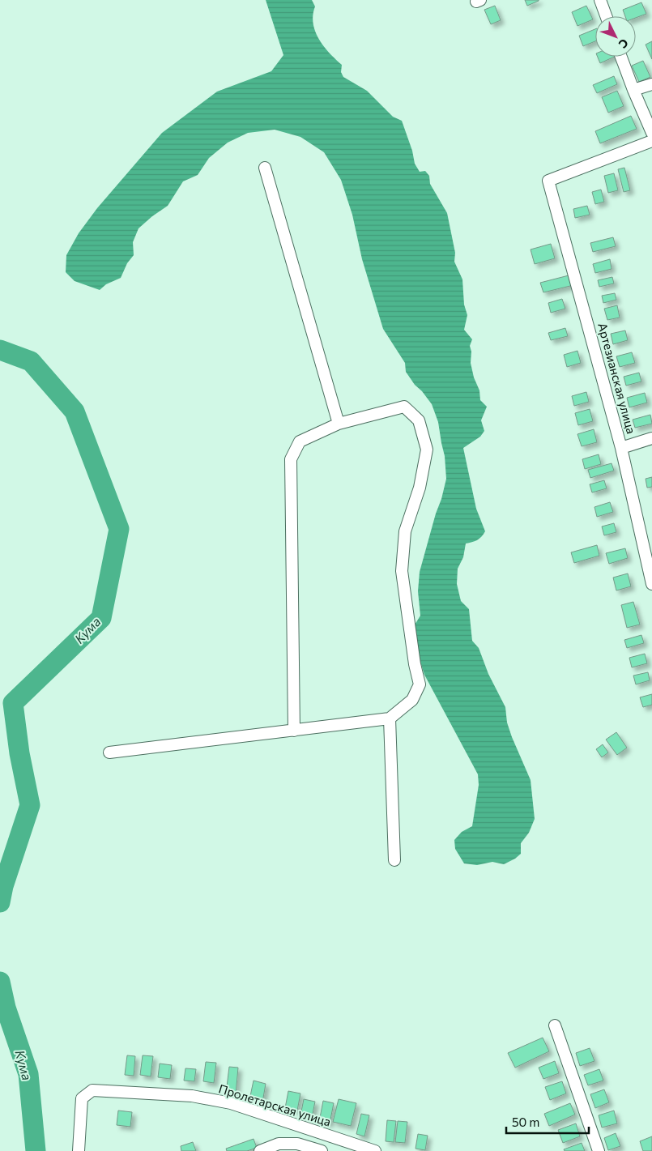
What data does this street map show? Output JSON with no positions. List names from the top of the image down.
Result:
{
  "streets": {
    "street": ["Артезианская улица", "Пролетарская улица"]
  },
  "water": ["Кума"],
  "scale_bar": "50 m",
  "north": "bottom right"
}
